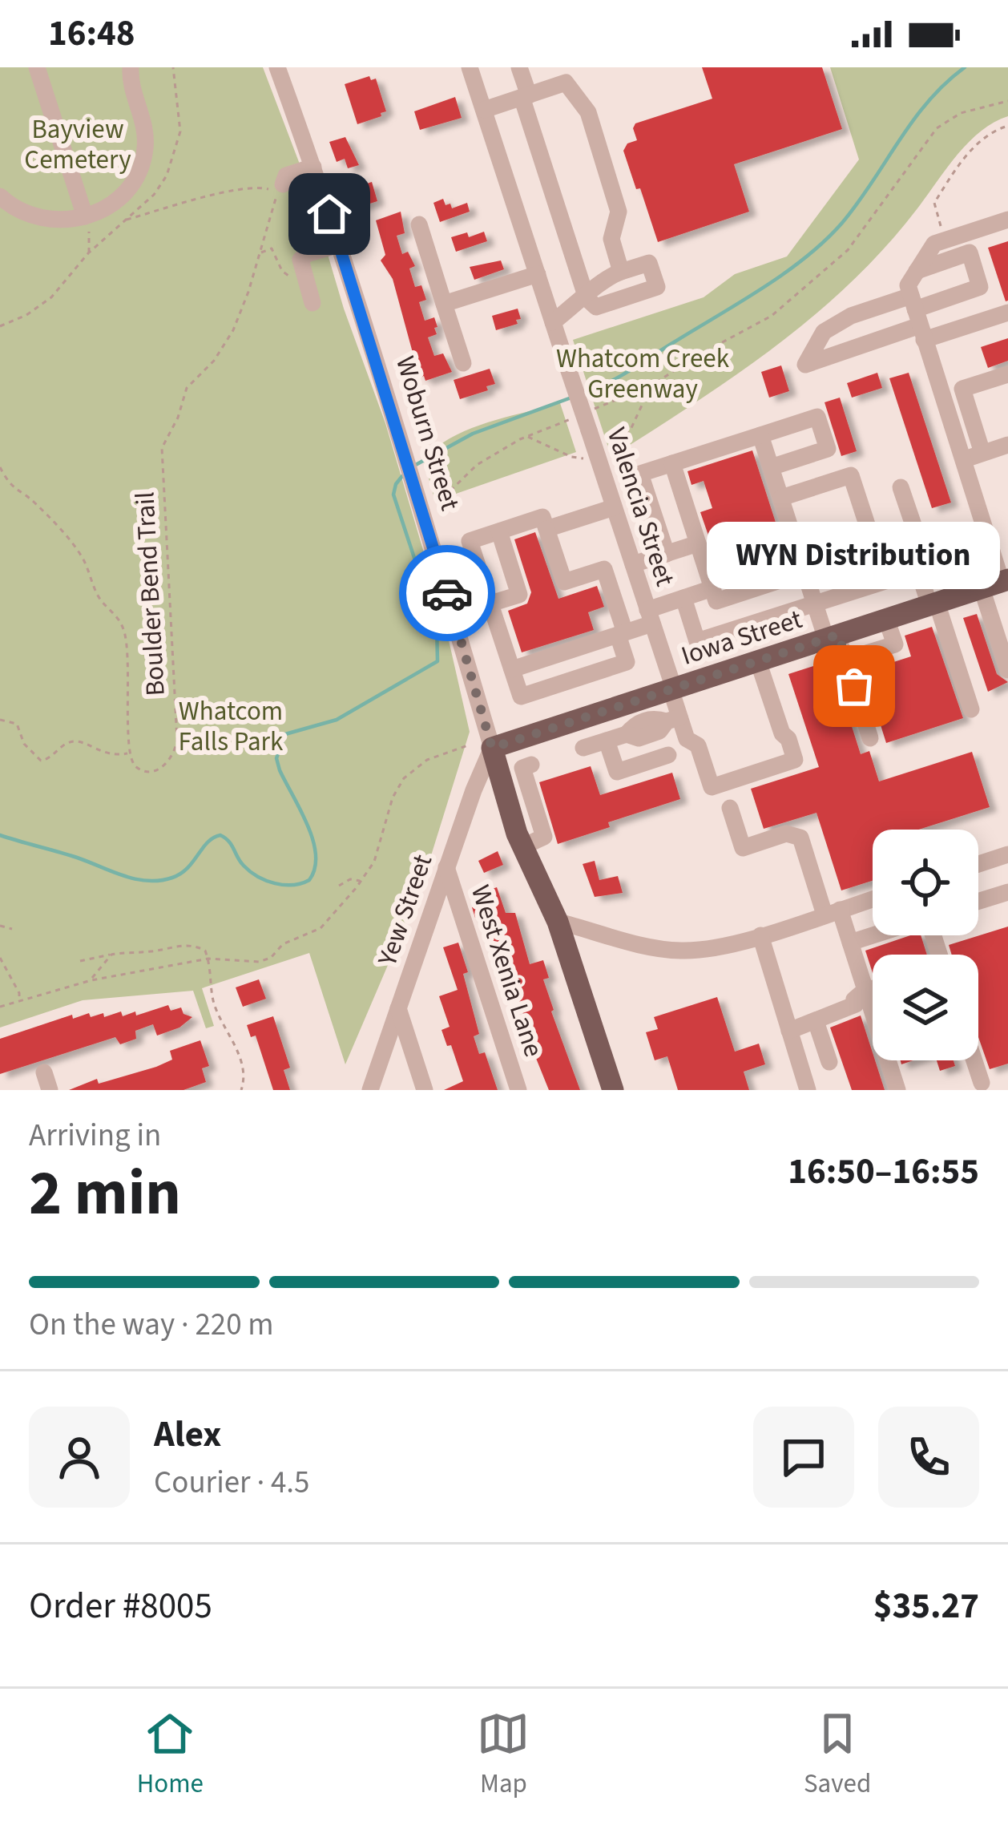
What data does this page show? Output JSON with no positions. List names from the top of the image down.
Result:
{
  "streets": {
    "main road": ["Woburn Street", "Iowa Street"],
    "street": ["Valencia Street", "Yew Street", "West Xenia Lane"],
    "path": ["Boulder Bend Trail"]
  },
  "crossings": [
    ["Woburn Street", "Iowa Street"],
    ["Woburn Street", "Yew Street"],
    ["Valencia Street", "Iowa Street"],
    ["Iowa Street", "Yew Street"],
    ["Yew Street", "West Xenia Lane"]
  ],
  "parks": ["Bayview Cemetery", "Whatcom Creek Greenway", "Whatcom Falls Park"],
  "places": ["WYN Distribution"],
  "page": {
    "status": "16:48",
    "bubble": "WYN Distribution",
    "heading": ["2 min", "Arriving in", "16:50–16:55"],
    "panel": [
      "Alex",
      "Courier · 4.5",
      "Order #8005",
      "$35.27"
    ],
    "bar": "On the way · 220 m",
    "tabs": ["Home", "Map", "Saved"]
  }
}
